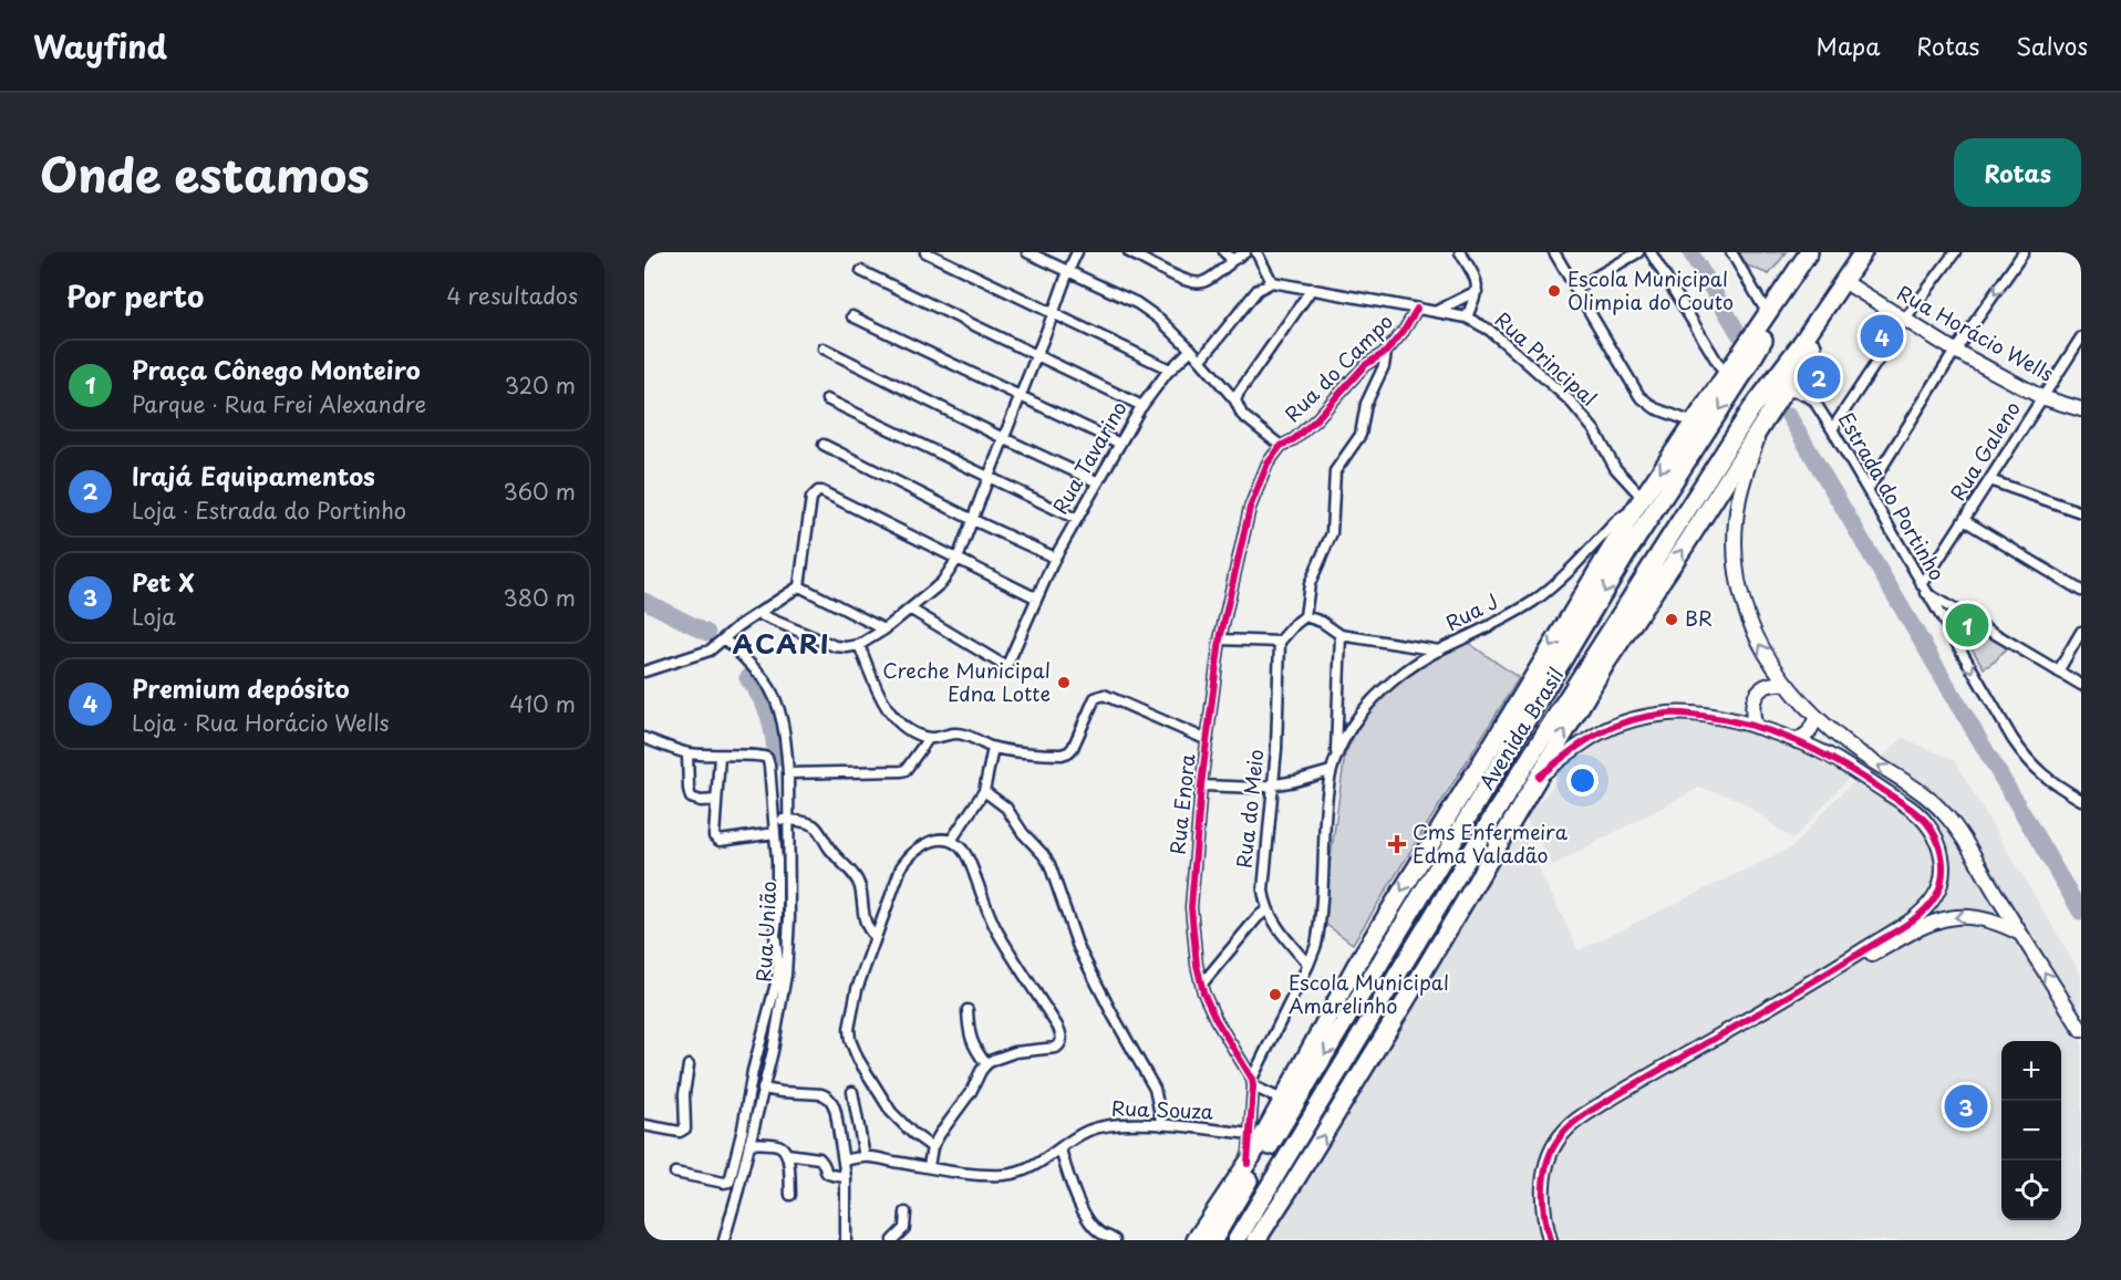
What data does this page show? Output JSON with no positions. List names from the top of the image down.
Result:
{
  "streets": {
    "highway": ["Avenida Brasil"],
    "street": [
      "Rua Horácio Wells",
      "Rua Principal",
      "Rua do Campo",
      "Rua Galeno",
      "Rua Tavarino",
      "Estrada do Portinho",
      "Rua J",
      "Rua Enora",
      "Rua do Meio",
      "Rua União",
      "Rua Souza"
    ]
  },
  "crossings": [
    ["Rua Horácio Wells", "Rua Galeno"],
    ["Rua Horácio Wells", "Avenida Brasil"],
    ["Rua Principal", "Rua J"],
    ["Rua Principal", "Avenida Brasil"],
    ["Rua do Campo", "Rua Enora"],
    ["Rua Galeno", "Estrada do Portinho"],
    ["Estrada do Portinho", "Avenida Brasil"],
    ["Rua J", "Avenida Brasil"],
    ["Rua J", "Rua Enora"],
    ["Rua J", "Rua do Meio"]
  ],
  "districts": ["ACARI"],
  "places": {
    "other": [
      "Escola Municipal Olimpia do Couto",
      "BR",
      "Creche Municipal Edna Lotte",
      "Escola Municipal Amarelinho"
    ],
    "health": ["Cms Enfermeira Edma Valadão"]
  },
  "page": {
    "header": "Wayfind",
    "nav": ["Mapa", "Rotas", "Salvos"],
    "title": "Onde estamos",
    "buttons": "Rotas",
    "heading": ["Por perto", "4 resultados"],
    "pins": [
      "4",
      "2",
      "1",
      "3"
    ],
    "list": [
      {
        "mark": "1",
        "name": "Praça Cônego Monteiro",
        "note": "Parque · Rua Frei Alexandre",
        "value": "320 m"
      },
      {
        "mark": "2",
        "name": "Irajá Equipamentos",
        "note": "Loja · Estrada do Portinho",
        "value": "360 m"
      },
      {
        "mark": "3",
        "name": "Pet X",
        "note": "Loja",
        "value": "380 m"
      },
      {
        "mark": "4",
        "name": "Premium depósito",
        "note": "Loja · Rua Horácio Wells",
        "value": "410 m"
      }
    ],
    "map_buttons": ["+", "−"]
  }
}
